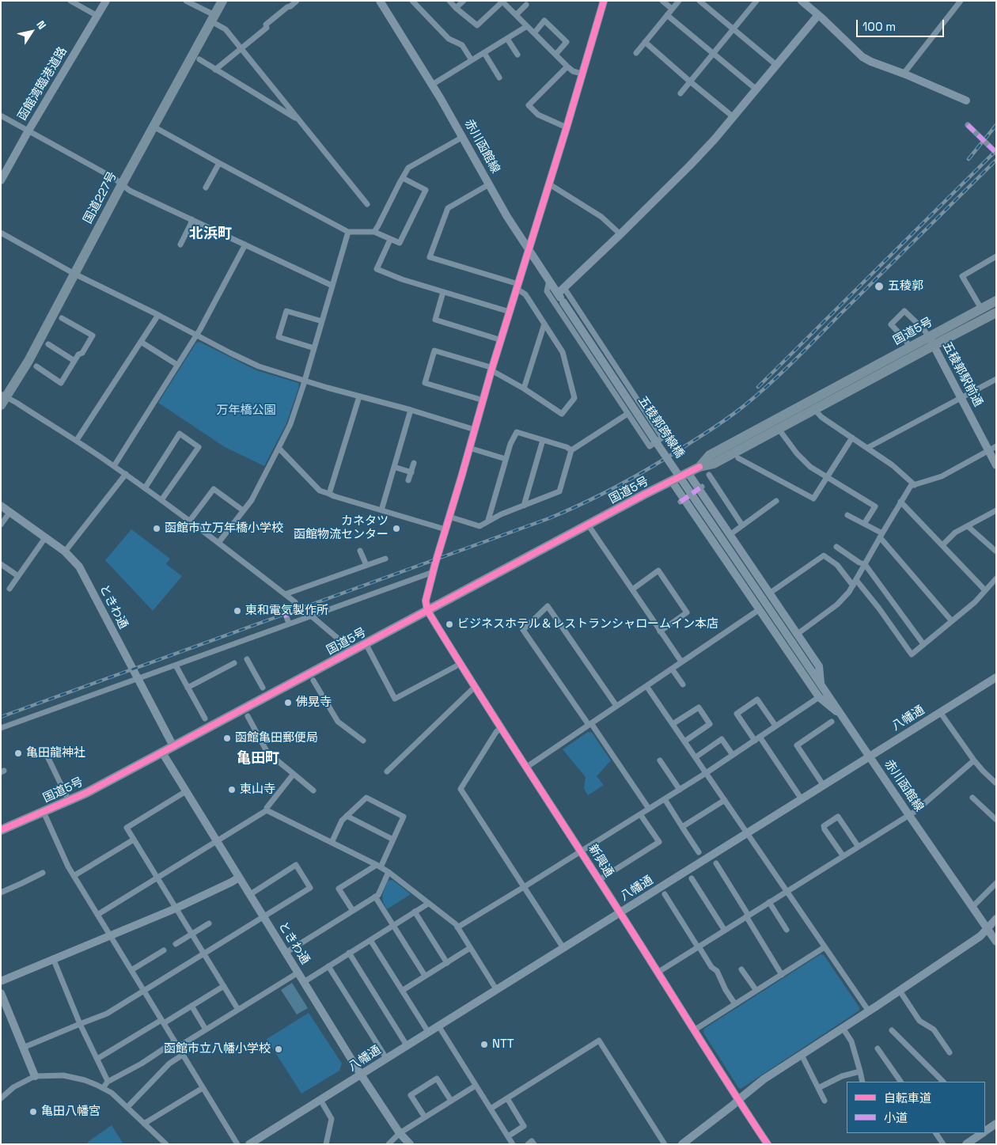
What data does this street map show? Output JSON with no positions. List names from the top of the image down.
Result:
{
  "streets": {
    "highway": ["国道227号", "国道5号"],
    "street": [
      "函館湾臨港道路",
      "赤川函館線",
      "五稜郭駅前通",
      "五稜郭跨線橋",
      "ときわ通",
      "八幡通",
      "新興通"
    ]
  },
  "crossings": [
    ["赤川函館線", "五稜郭跨線橋"],
    ["赤川函館線", "八幡通"],
    ["国道5号", "五稜郭駅前通"],
    ["国道5号", "ときわ通"],
    ["国道5号", "新興通"],
    ["ときわ通", "八幡通"],
    ["八幡通", "新興通"]
  ],
  "districts": ["北浜町", "亀田町"],
  "parks": ["万年橋公園"],
  "places": [
    "五稜郭",
    "函館市立万年橋小学校",
    "カネタツ 函館物流センター",
    "東和電気製作所",
    "ビジネスホテル＆レストランシャロームイン本店",
    "佛晃寺",
    "函館亀田郵便局",
    "亀田龍神社",
    "東山寺",
    "NTT",
    "函館市立八幡小学校",
    "亀田八幡宮"
  ],
  "legend": ["自転車道", "小道"],
  "scale_bar": "100 m",
  "north": "top right"
}
